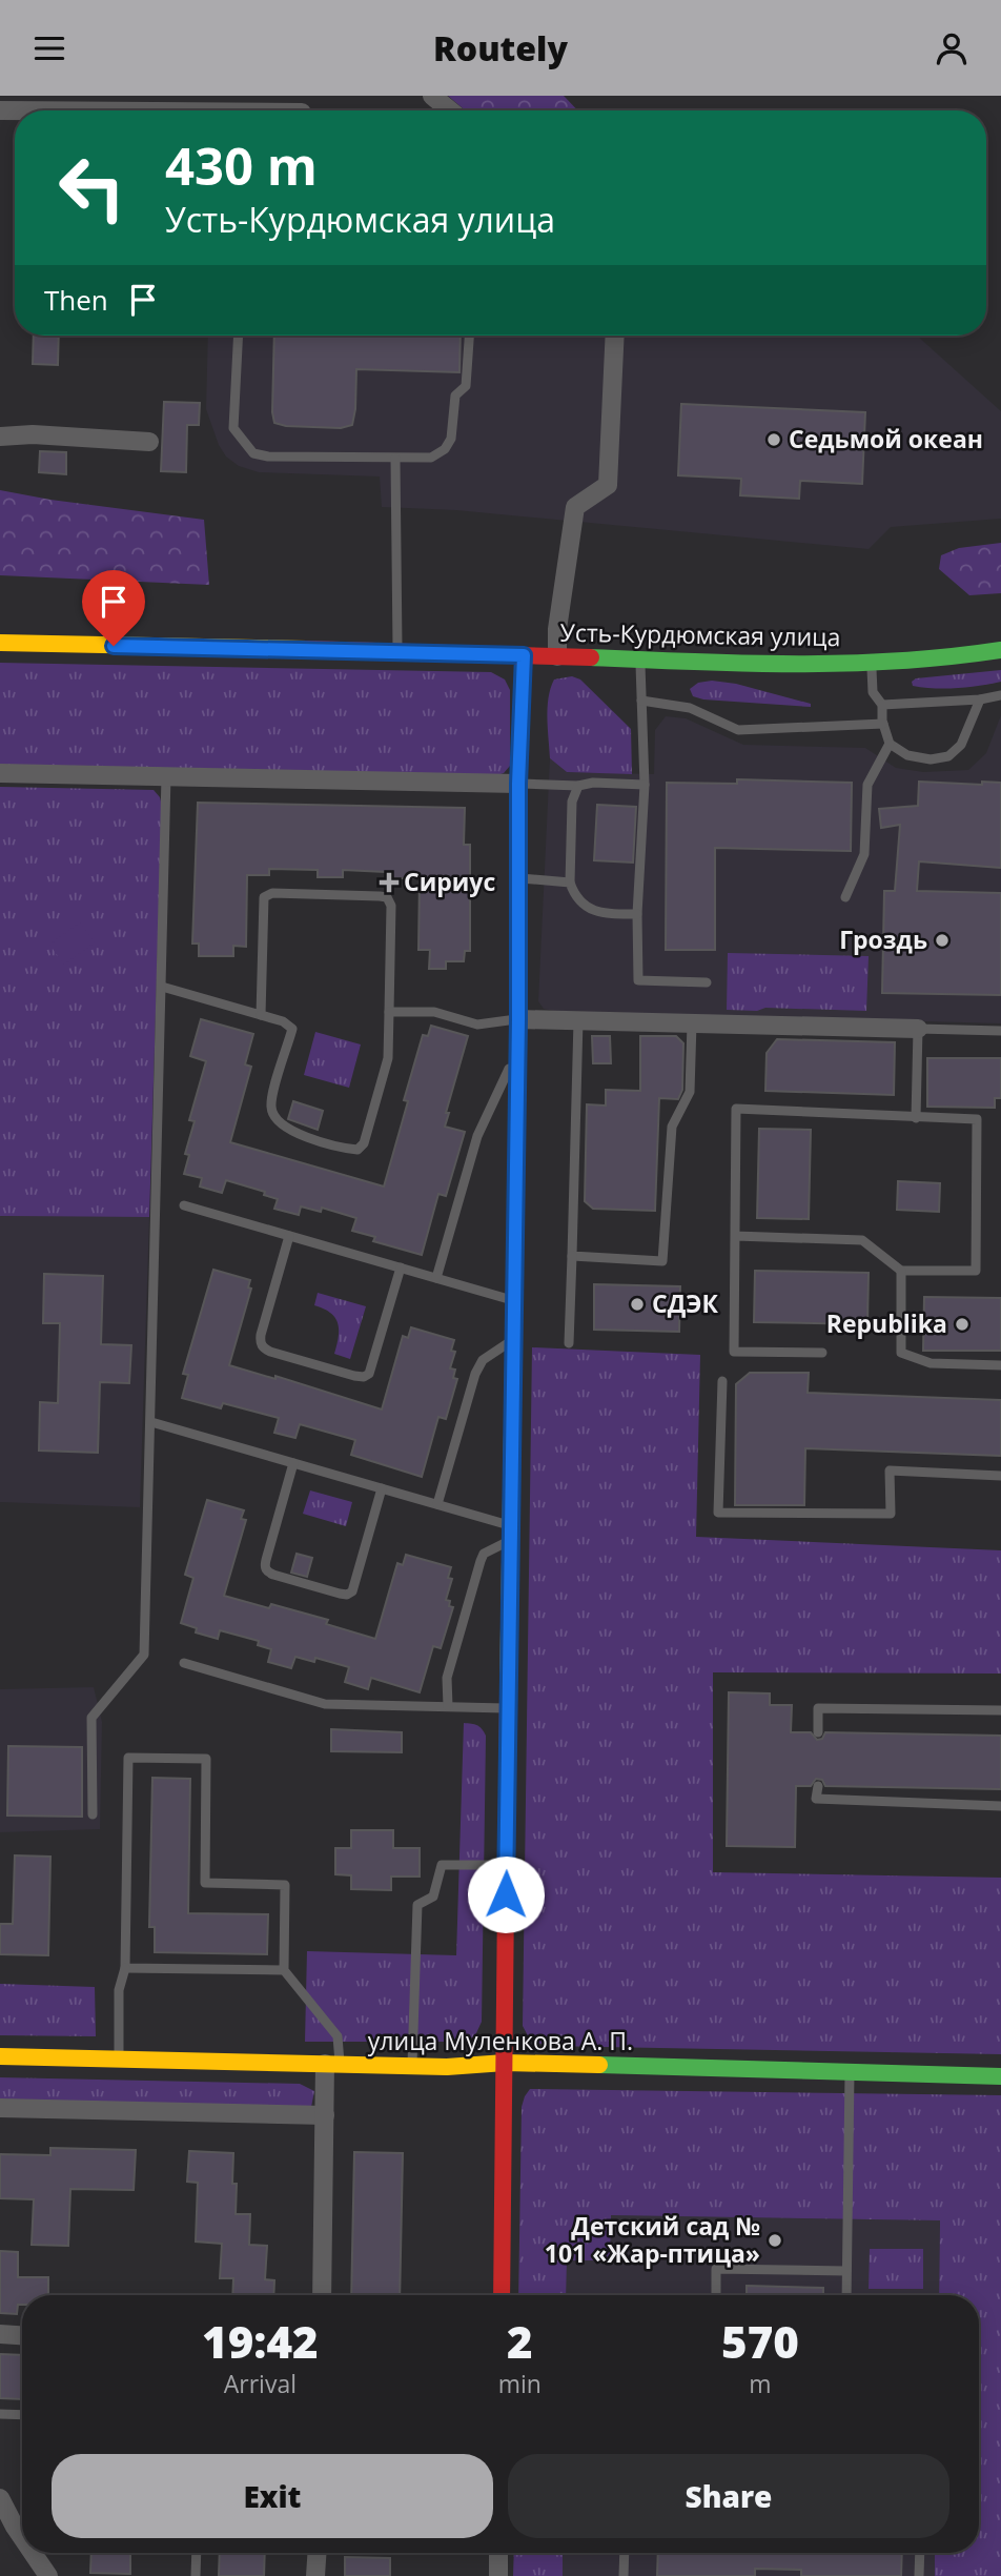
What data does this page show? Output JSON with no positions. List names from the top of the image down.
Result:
{
  "streets": {
    "street": ["Усть-Курдюмская улица", "улица Муленкова А. П."]
  },
  "places": {
    "other": [
      "Седьмой океан",
      "Гроздь",
      "СДЭК",
      "Republika",
      "Детский сад № 101 «Жар-птица»"
    ],
    "health": ["Сириус"]
  },
  "page": {
    "header": "Routely",
    "turn": ["430 m", "Усть-Курдюмская улица"],
    "then": "Then",
    "eta": [
      "19:42",
      "Arrival",
      "2",
      "min",
      "570",
      "m"
    ],
    "buttons": ["Exit", "Share"]
  }
}
